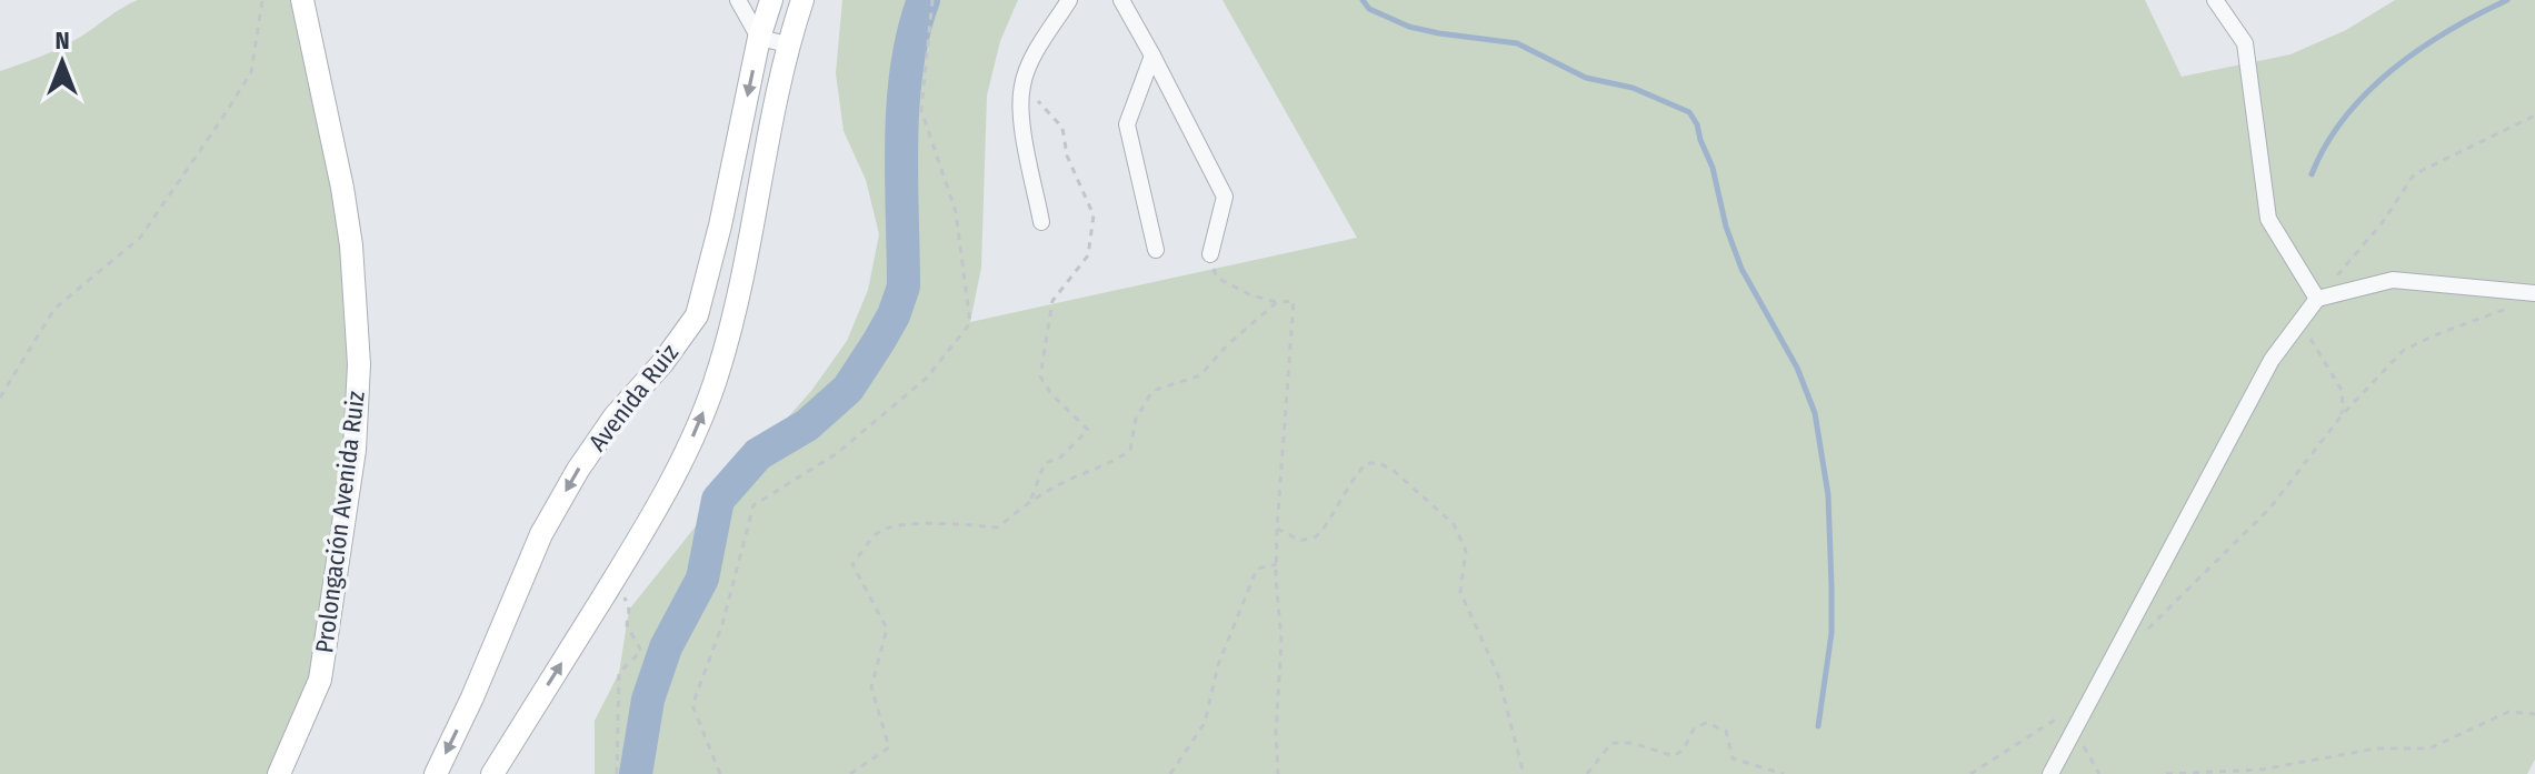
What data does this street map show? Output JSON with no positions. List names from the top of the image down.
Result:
{
  "streets": {
    "street": ["Avenida Ruiz", "Prolongación Avenida Ruiz"]
  },
  "north": "top"
}
